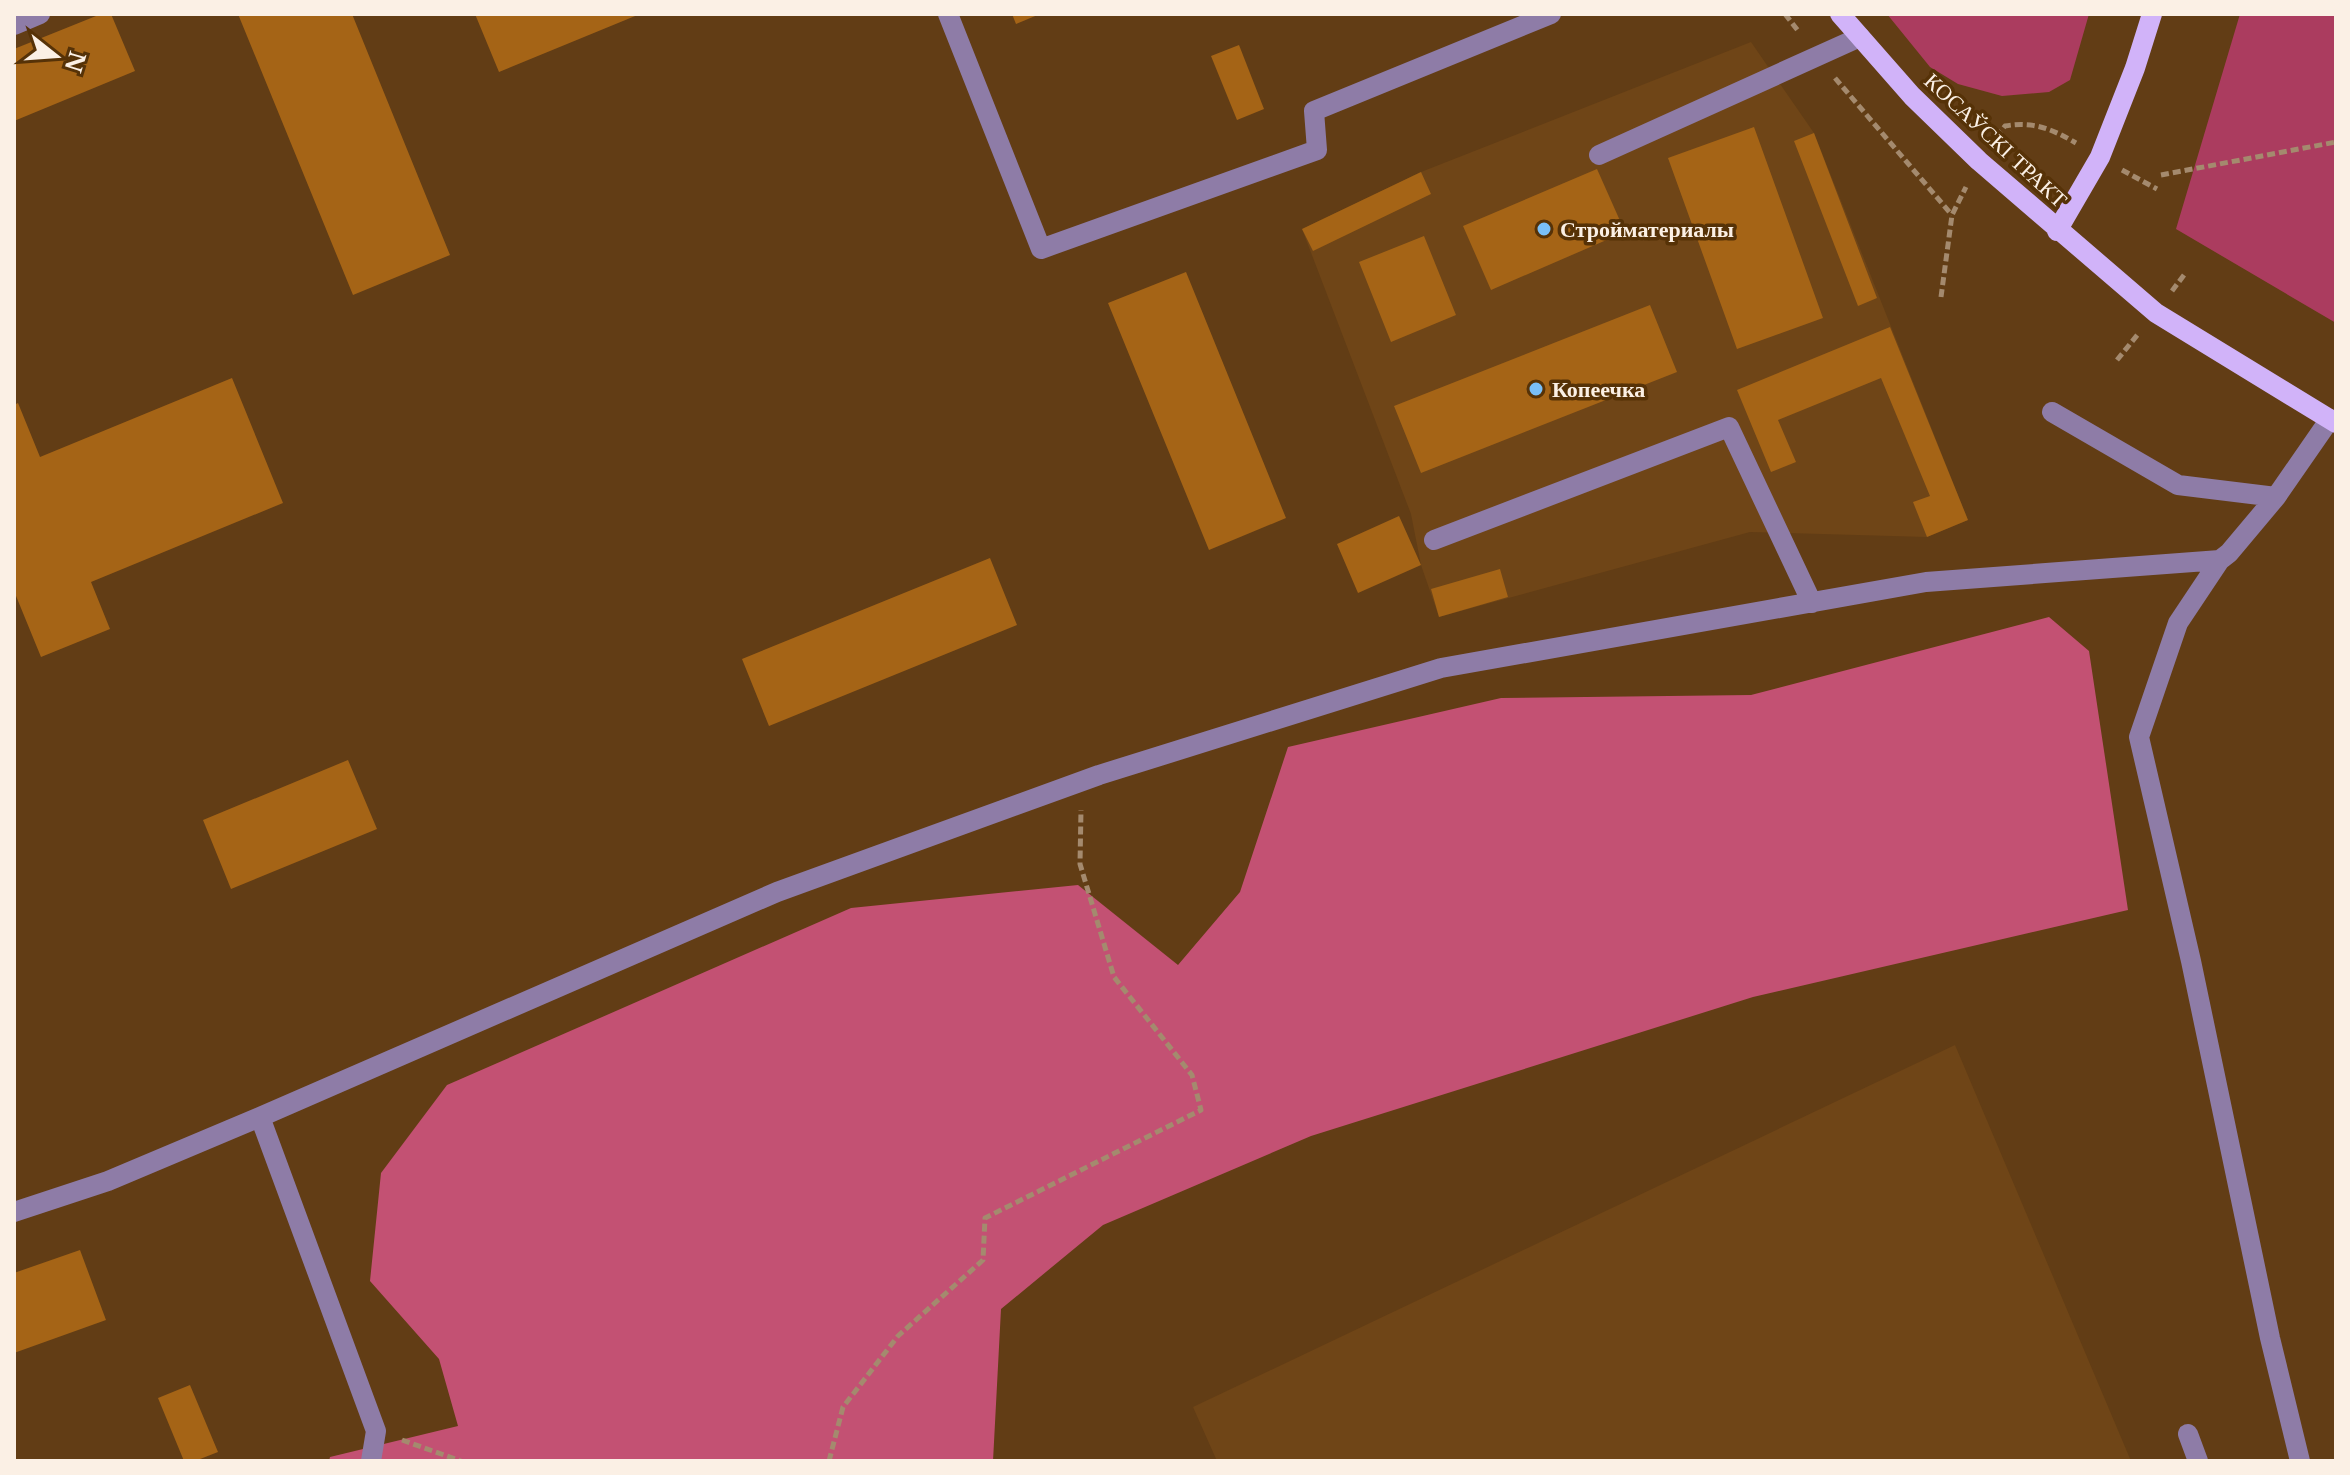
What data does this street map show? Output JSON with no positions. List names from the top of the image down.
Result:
{
  "streets": {
    "main road": ["КОСАЎСКІ ТРАКТ"]
  },
  "places": ["Стройматериалы", "Копеечка"],
  "north": "right"
}
